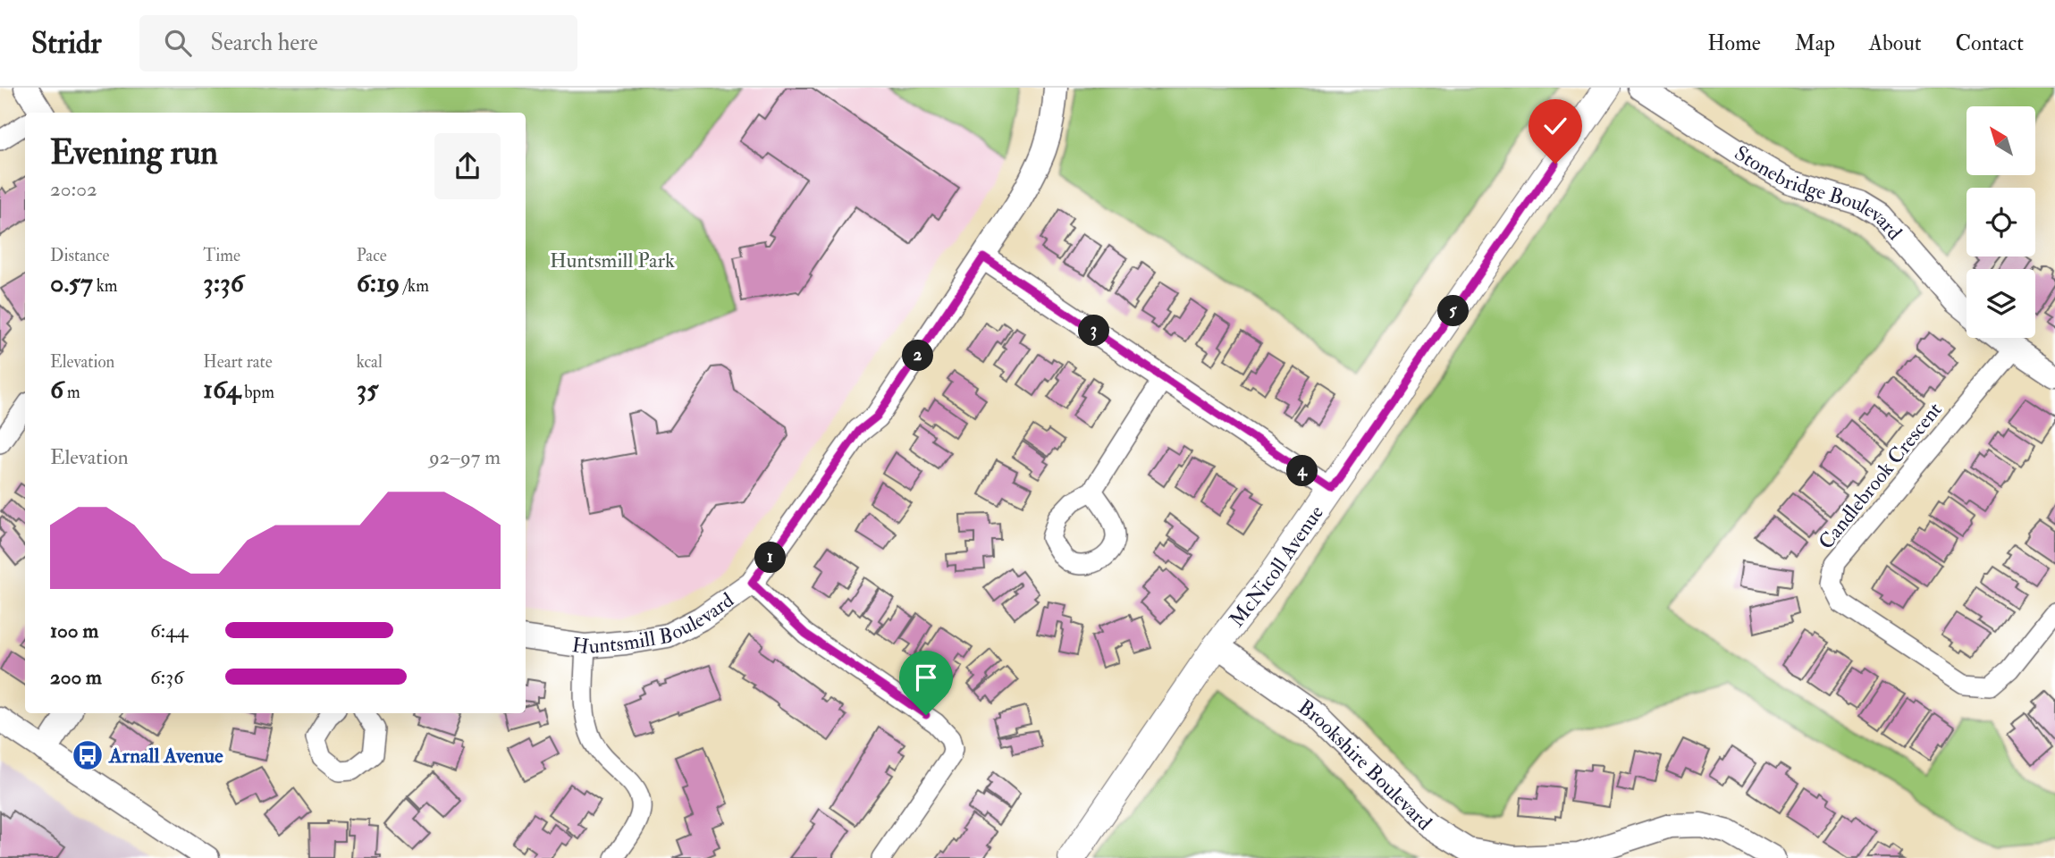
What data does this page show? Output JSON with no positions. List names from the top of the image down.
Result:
{
  "streets": {
    "main road": ["McNicoll Avenue"],
    "street": [
      "Stonebridge Boulevard",
      "Candlebrook Crescent",
      "Huntsmill Boulevard",
      "Brookshire Boulevard"
    ]
  },
  "crossings": [
    ["McNicoll Avenue", "Brookshire Boulevard"]
  ],
  "parks": ["Huntsmill Park"],
  "places": {
    "bus stop": ["Arnall Avenue"]
  },
  "north": "top left",
  "page": {
    "header": "Stridr",
    "search": "Search here",
    "nav": [
      "Home",
      "Map",
      "About",
      "Contact"
    ],
    "heading": ["Evening run", "20:02"],
    "stats": [
      ["Distance", "0.57 km"],
      ["Time", "3:36"],
      ["Pace", "6:19 /km"],
      ["Elevation", "6 m"],
      ["Heart rate", "164 bpm"],
      ["kcal", "35"]
    ],
    "pins": [
      "5",
      "3",
      "2",
      "4",
      "1"
    ],
    "chart": ["Elevation", "92–97 m"],
    "list": [
      {
        "name": "100 m",
        "note": "6:44"
      },
      {
        "name": "200 m",
        "note": "6:36"
      }
    ]
  }
}
